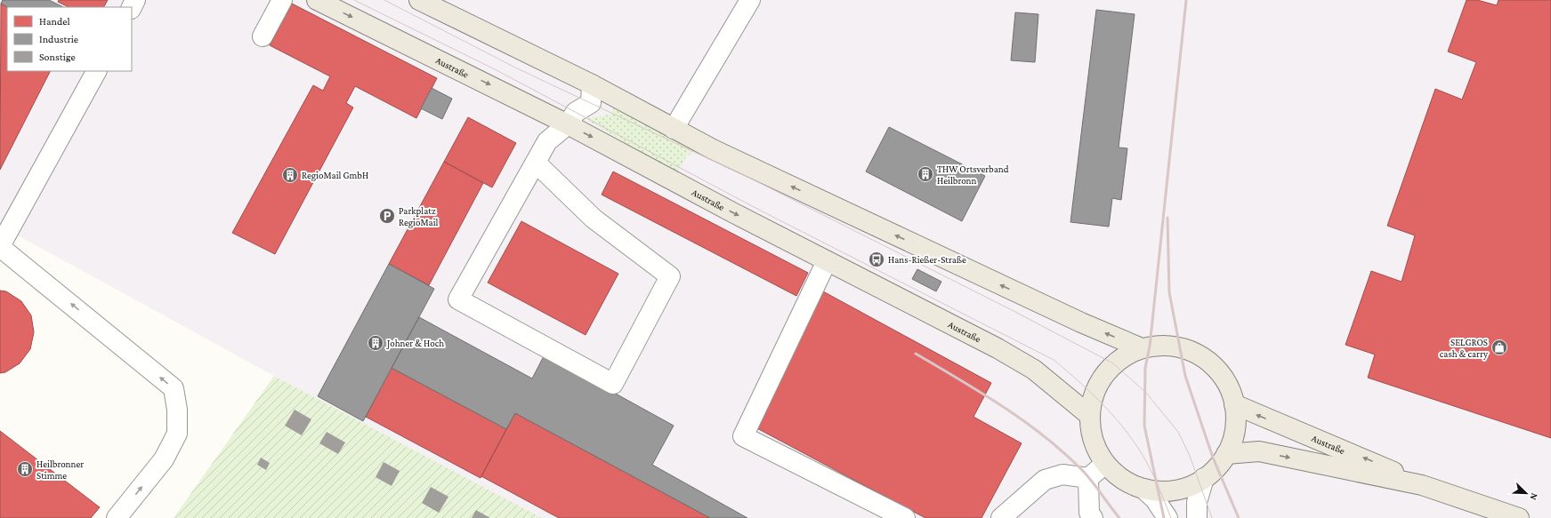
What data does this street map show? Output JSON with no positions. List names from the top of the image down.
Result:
{
  "streets": {
    "main road": ["Austraße"]
  },
  "places": {
    "building": [
      "THW Ortsverband Heilbronn",
      "RegioMail GmbH",
      "Johner & Hoch",
      "Heilbronner Stimme"
    ],
    "parking": ["Parkplatz RegioMail"],
    "bus stop": ["Hans-Rießer-Straße"],
    "shop": ["SELGROS cash & carry"]
  },
  "legend": ["Handel", "Industrie", "Sonstige"],
  "north": "bottom right"
}
